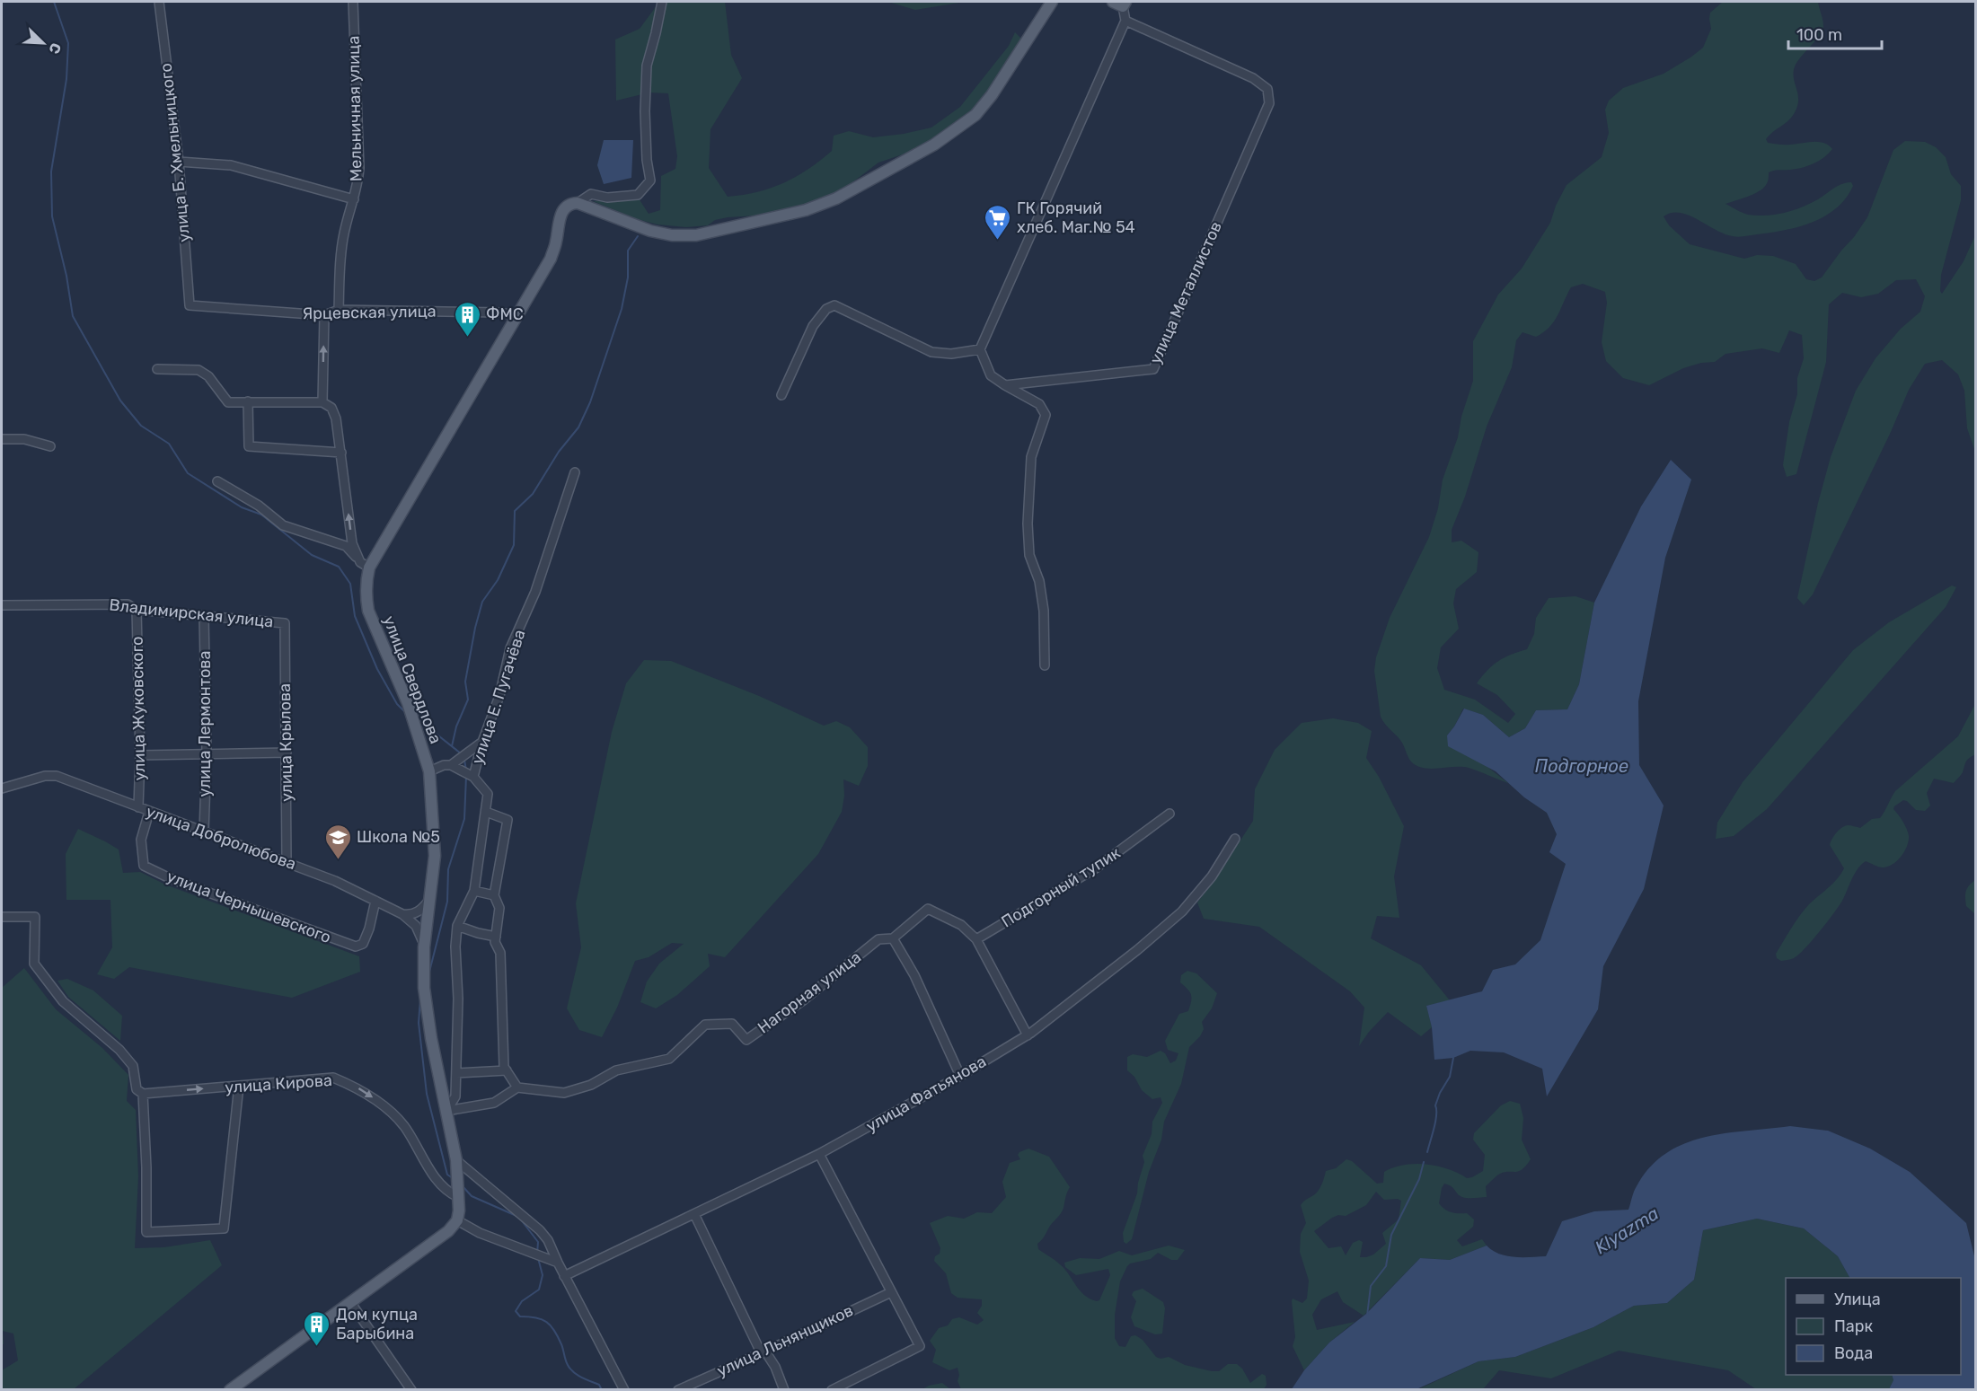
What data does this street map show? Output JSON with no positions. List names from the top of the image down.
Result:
{
  "streets": {
    "main road": ["улица Свердлова"],
    "street": [
      "Мельничная улица",
      "улица Б. Хмельницкого",
      "улица Металлистов",
      "Ярцевская улица",
      "Владимирская улица",
      "улица Е. Пугачёва",
      "улица Жуковского",
      "улица Лермонтова",
      "улица Крылова",
      "улица Добролюбова",
      "Подгорный тупик",
      "улица Чернышевского",
      "Нагорная улица",
      "улица Кирова",
      "улица Фатьянова",
      "улица Льнянщиков"
    ]
  },
  "crossings": [
    ["Мельничная улица", "Ярцевская улица"],
    ["улица Б. Хмельницкого", "Ярцевская улица"],
    ["Ярцевская улица", "улица Свердлова"],
    ["Владимирская улица", "улица Жуковского"],
    ["Владимирская улица", "улица Лермонтова"],
    ["Владимирская улица", "улица Крылова"],
    ["улица Свердлова", "улица Е. Пугачёва"],
    ["улица Свердлова", "улица Кирова"],
    ["улица Жуковского", "улица Добролюбова"],
    ["улица Лермонтова", "улица Добролюбова"],
    ["улица Крылова", "улица Добролюбова"],
    ["улица Добролюбова", "улица Чернышевского"],
    ["Подгорный тупик", "Нагорная улица"]
  ],
  "one_way": ["улица Кирова"],
  "water": ["Подгорное", "Klyazma"],
  "places": {
    "supermarket": ["ГК Горячий хлеб. Маг.№ 54"],
    "building": ["ФМС", "Дом купца Барыбина"],
    "school or university": ["Школа №5"]
  },
  "legend": ["Улица", "Парк", "Вода"],
  "scale_bar": "100 m",
  "north": "bottom right"
}
